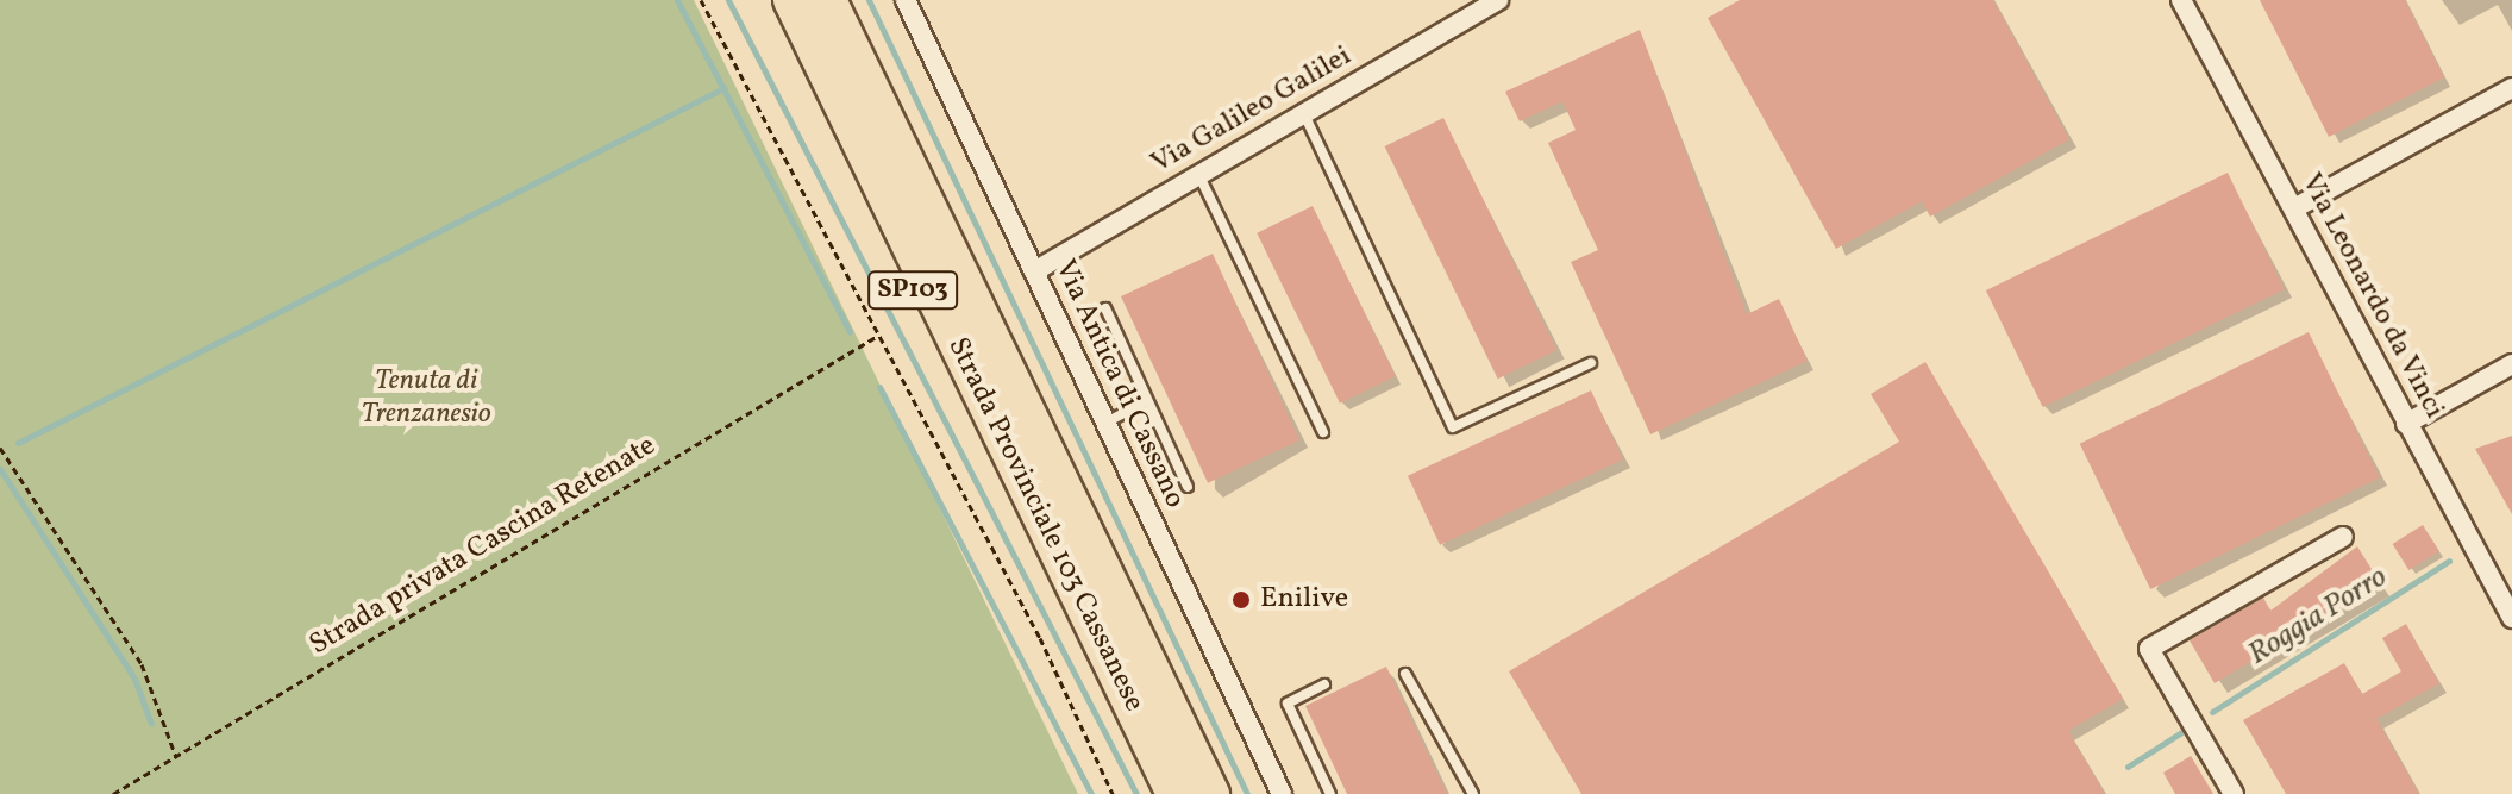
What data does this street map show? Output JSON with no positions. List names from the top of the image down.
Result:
{
  "streets": {
    "highway": ["SP103", "Strada Provinciale 103 Cassanese"],
    "street": ["Via Galileo Galilei", "Via Leonardo da Vinci", "Via Antica di Cassano"],
    "path": ["Strada privata Cascina Retenate"]
  },
  "crossings": [
    ["Via Galileo Galilei", "Via Antica di Cassano"],
    ["SP103", "Strada Provinciale 103 Cassanese"]
  ],
  "water": ["Roggia Porro"],
  "parks": ["Tenuta di Trenzanesio"],
  "places": ["Enilive"]
}
